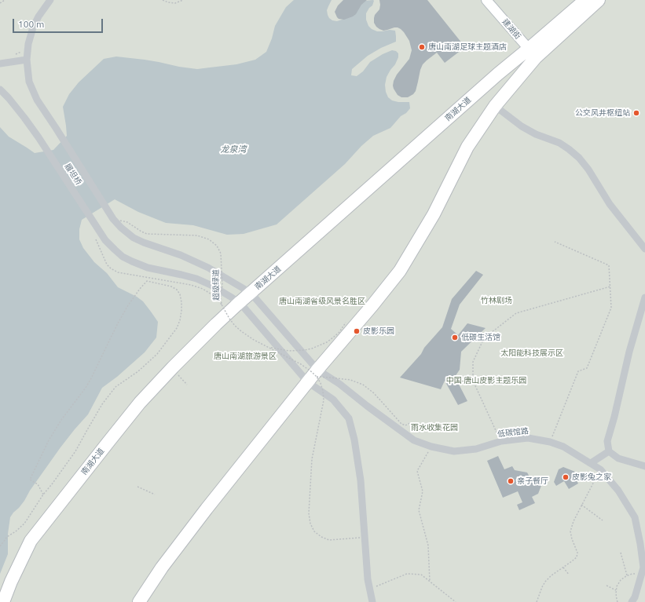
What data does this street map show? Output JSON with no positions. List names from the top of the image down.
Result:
{
  "streets": {
    "highway": ["南湖大道"],
    "street": ["建湖街", "履坦桥", "低碳馆路"],
    "path": ["超级绿道"]
  },
  "crossings": [
    ["建湖街", "南湖大道"],
    ["南湖大道", "履坦桥"],
    ["南湖大道", "超级绿道"],
    ["南湖大道", "低碳馆路"],
    ["履坦桥", "超级绿道"],
    ["履坦桥", "低碳馆路"],
    ["超级绿道", "低碳馆路"]
  ],
  "water": ["龙泉湾"],
  "parks": [
    "竹林剧场",
    "唐山南湖省级风景名胜区",
    "太阳能科技展示区",
    "唐山南湖旅游景区",
    "中国·唐山皮影主题乐园",
    "雨水收集花园"
  ],
  "places": [
    "唐山南湖足球主题酒店",
    "公交风井枢纽站",
    "皮影乐园",
    "低碳生活馆",
    "皮影兔之家",
    "亲子餐厅"
  ],
  "scale_bar": "100 m"
}
